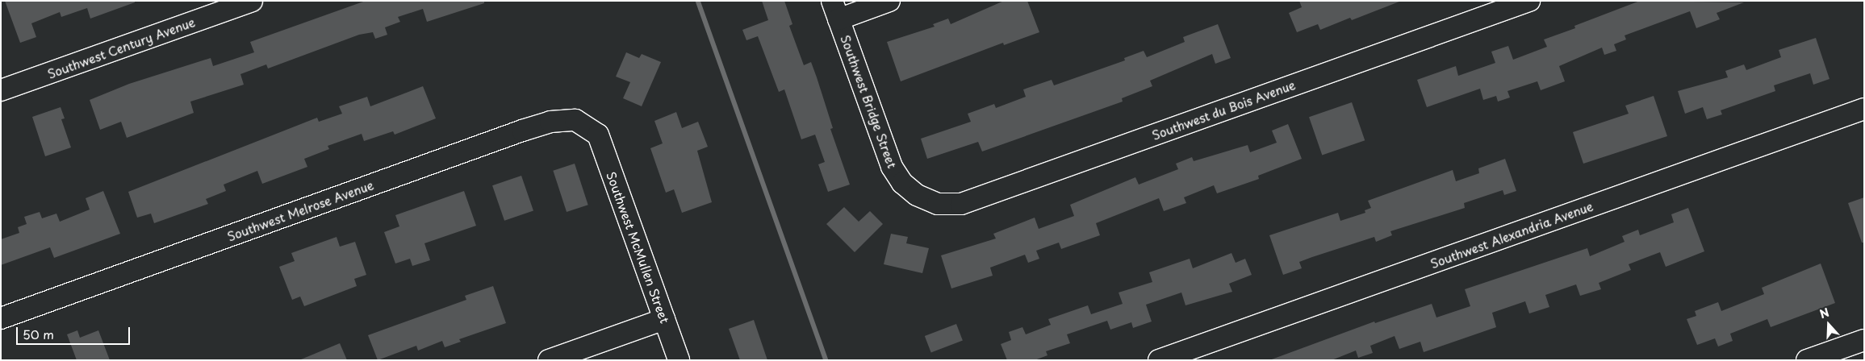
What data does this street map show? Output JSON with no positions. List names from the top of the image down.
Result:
{
  "streets": {
    "street": [
      "Southwest Century Avenue",
      "Southwest Bridge Street",
      "Southwest du Bois Avenue",
      "Southwest Melrose Avenue",
      "Southwest Alexandria Avenue",
      "Southwest McMullen Street"
    ]
  },
  "crossings": [
    ["Southwest Bridge Street", "Southwest du Bois Avenue"],
    ["Southwest Melrose Avenue", "Southwest McMullen Street"]
  ],
  "scale_bar": "50 m",
  "north": "top"
}
